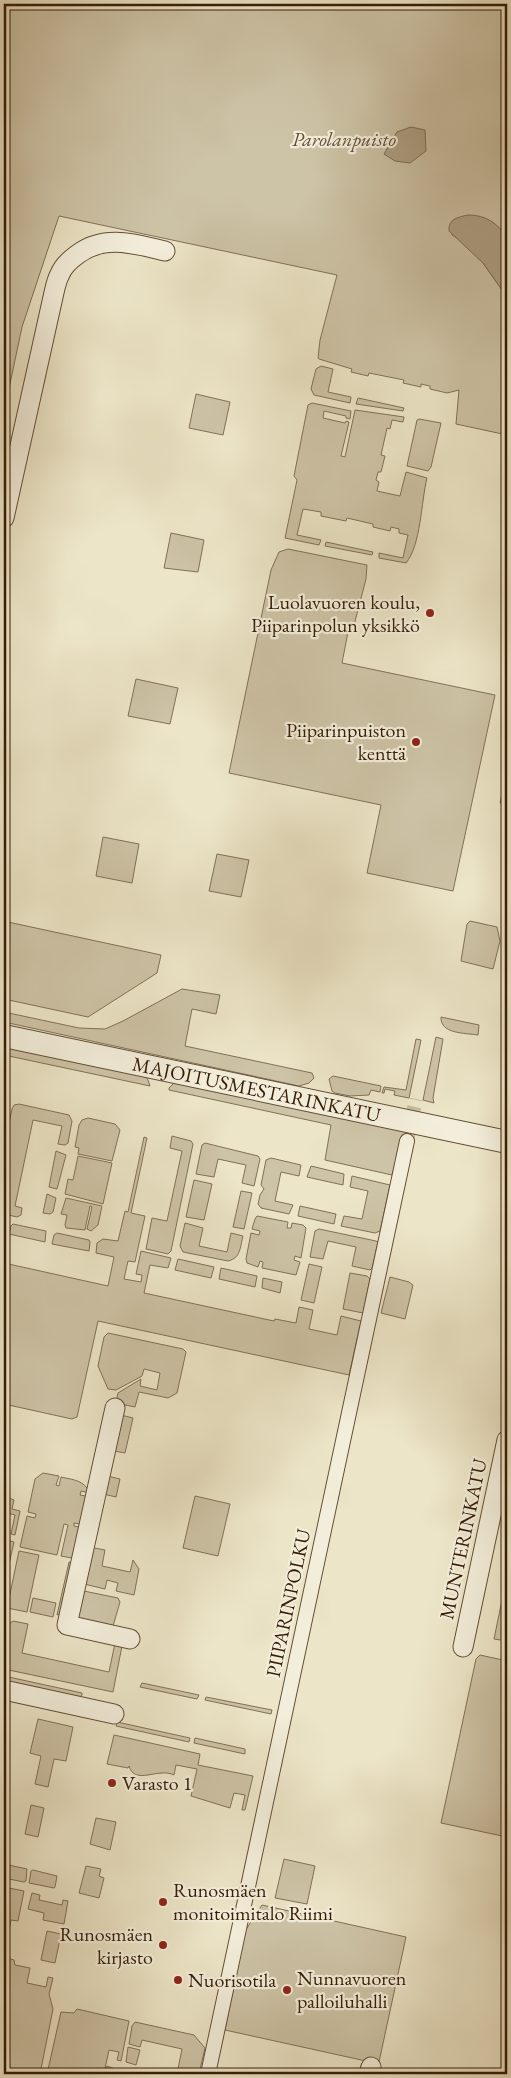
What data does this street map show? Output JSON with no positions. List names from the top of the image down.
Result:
{
  "streets": {
    "street": ["MAJOITUSMESTARINKATU", "MUNTERINKATU", "PIIPARINPOLKU"]
  },
  "parks": ["Parolanpuisto"],
  "places": [
    "Luolavuoren koulu, Piiparinpolun yksikkö",
    "Piiparinpuiston kenttä",
    "Varasto 1",
    "Runosmäen monitoimitalo Riimi",
    "Runosmäen kirjasto",
    "Nuorisotila",
    "Nunnavuoren palloiluhalli"
  ]
}
